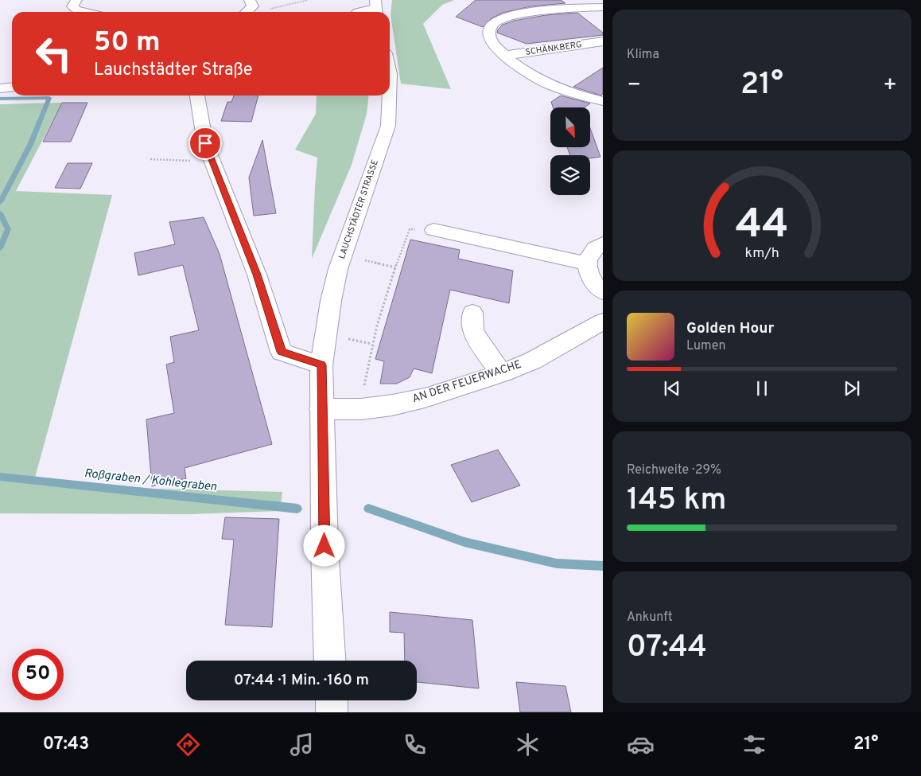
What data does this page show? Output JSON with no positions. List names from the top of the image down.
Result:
{
  "streets": {
    "street": ["SCHÄNKBERG", "LAUCHSTÄDTER STRASSE", "AN DER FEUERWACHE"]
  },
  "crossings": [
    ["LAUCHSTÄDTER STRASSE", "AN DER FEUERWACHE"]
  ],
  "water": ["Roßgraben / Kohlegraben"],
  "north": "bottom right",
  "page": {
    "tile": [
      "Klima",
      ["Reichweite · 29%", "145 km"],
      ["Ankunft", "07:44"]
    ],
    "turn": ["50 m", "Lauchstädter Straße"],
    "heat": ["−", "21°", "+"],
    "song": ["Golden Hour", "Lumen"],
    "limit": "50",
    "trip": "07:44 · 1 Min. · 160 m",
    "tabs": ["07:43", "21°"],
    "gauge": ["44", "km/h"]
  }
}
